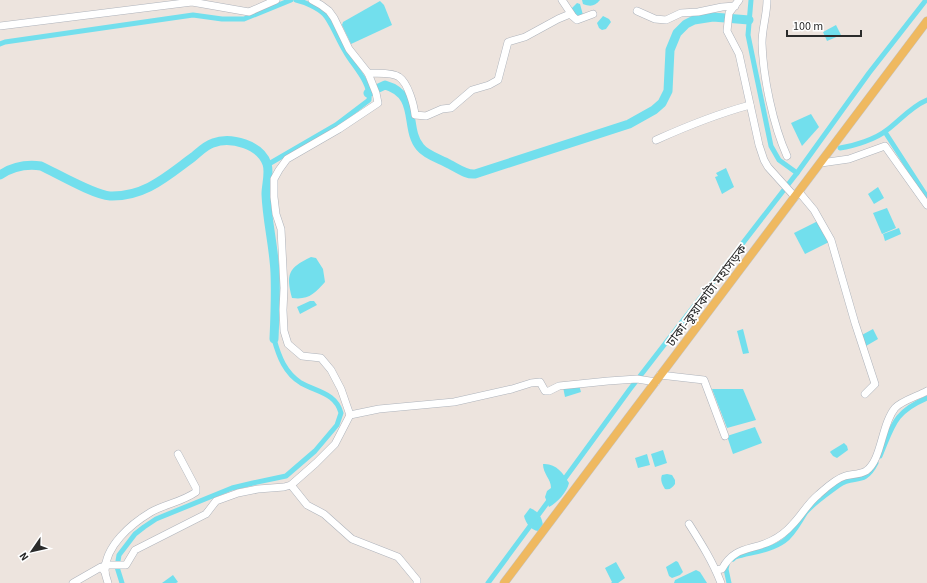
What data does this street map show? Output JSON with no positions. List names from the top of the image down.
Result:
{
  "streets": {
    "main road": ["ঢাকা-কুয়াকাটা মহাসড়ক"]
  },
  "scale_bar": "100 m",
  "north": "bottom left"
}
